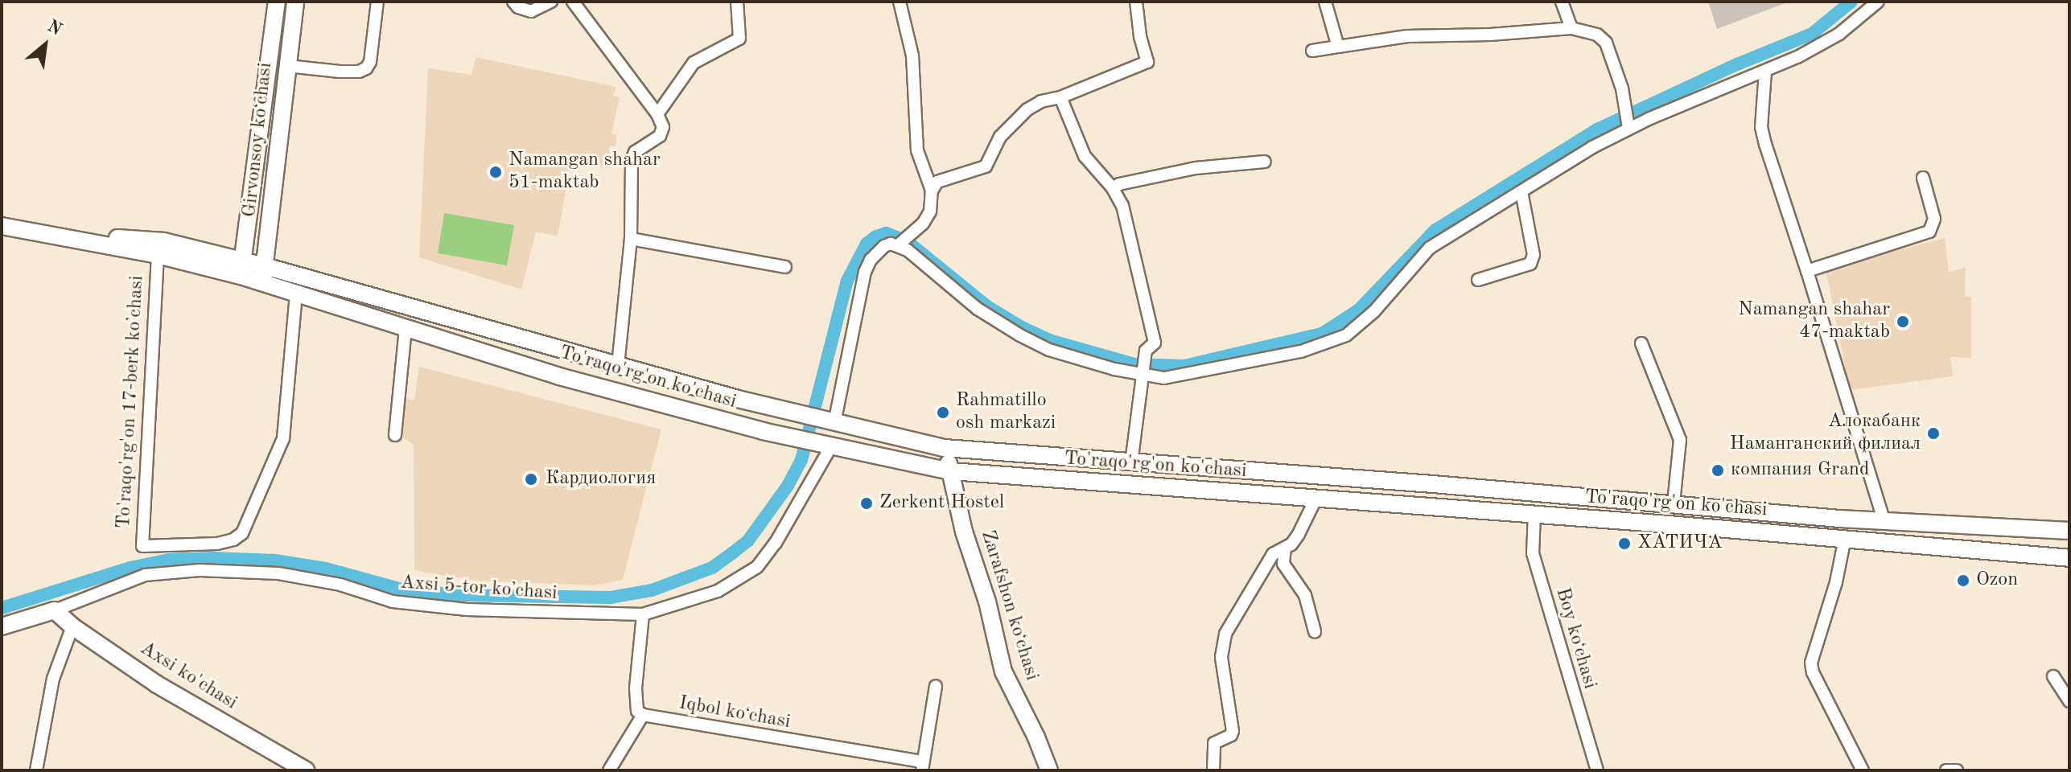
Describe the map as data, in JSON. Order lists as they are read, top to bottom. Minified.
{"streets":{"main road":["Girvonsoy koʻchasi","To'raqo'rg'on ko'chasi","Zarafshon koʻchasi","Axsi ko'chasi"],"street":["To'raqo'rg'on 17-berk koʼchasi","Аxsi 5-tor koʼchasi","Boy koʻchasi","Iqbol koʻchasi"]},"crossings":[["Girvonsoy koʻchasi","To'raqo'rg'on ko'chasi"],["To'raqo'rg'on ko'chasi","To'raqo'rg'on 17-berk koʼchasi"],["To'raqo'rg'on ko'chasi","Аxsi 5-tor koʼchasi"],["To'raqo'rg'on ko'chasi","Zarafshon koʻchasi"],["To'raqo'rg'on ko'chasi","Boy koʻchasi"],["Аxsi 5-tor koʼchasi","Axsi ko'chasi"]],"places":["Namangan shahar 51-maktab","Namangan shahar 47-maktab","Rahmatillo osh markazi","Алокабанк Наманганский филиал","компания Grand","Кардиология","Zerkent Hostel","ХАТИЧА","Ozon"],"north":"top right"}
